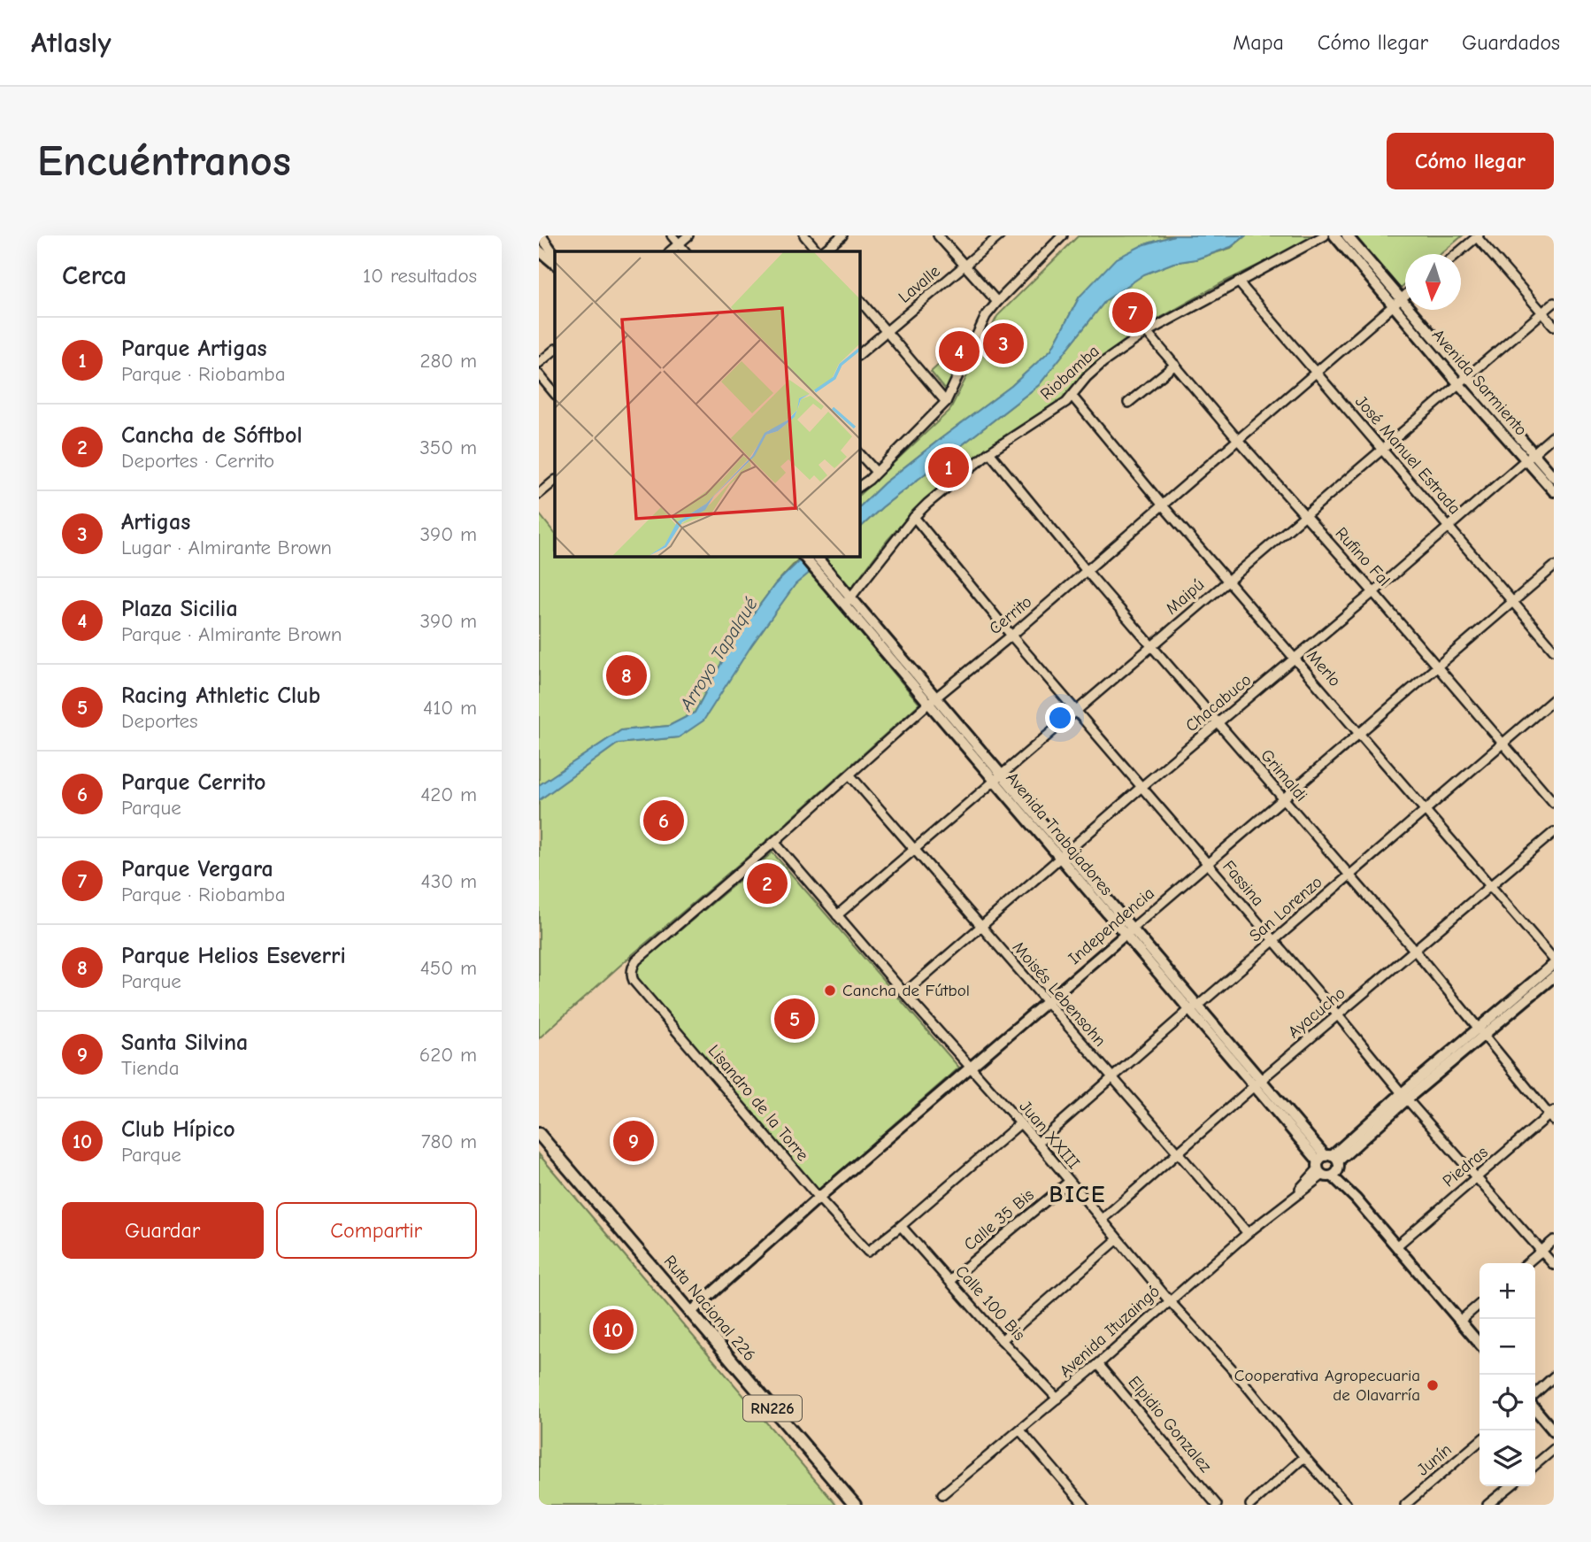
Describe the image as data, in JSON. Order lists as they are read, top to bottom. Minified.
{"streets":{"highway":["Ruta Nacional 226","RN226"],"main road":["Avenida Sarmiento","Avenida Trabajadores","Independencia","Avenida Ituzaingó"],"street":["Lavalle","Riobamba","José Manuel Estrada","Rufino Fal","Maipú","Cerrito","Merlo","Chacabuco","Grimaldi","Fassina","San Lorenzo","Moisés Lebensohn","Ayacucho","Lisandro de la Torre","Juan XXIII","Piedras","Calle 35 Bis","Calle 100 Bis","Elpidio Gonzalez","Junín"]},"crossings":[["Riobamba","José Manuel Estrada"],["Riobamba","Rufino Fal"],["Riobamba","Merlo"],["Riobamba","Grimaldi"],["Riobamba","Avenida Trabajadores"],["Riobamba","Fassina"],["Avenida Sarmiento","Maipú"],["Avenida Sarmiento","Cerrito"],["Avenida Sarmiento","Chacabuco"],["José Manuel Estrada","Maipú"],["José Manuel Estrada","Cerrito"],["José Manuel Estrada","Chacabuco"],["José Manuel Estrada","Independencia"],["Rufino Fal","Maipú"],["Rufino Fal","Cerrito"],["Rufino Fal","Chacabuco"],["Rufino Fal","San Lorenzo"],["Rufino Fal","Independencia"],["Maipú","Merlo"],["Maipú","Grimaldi"],["Maipú","Avenida Trabajadores"],["Maipú","Fassina"],["Maipú","Moisés Lebensohn"],["Maipú","Juan XXIII"],["Cerrito","Merlo"],["Cerrito","Grimaldi"],["Cerrito","Avenida Trabajadores"],["Cerrito","Fassina"],["Cerrito","Moisés Lebensohn"],["Cerrito","Lisandro de la Torre"],["Cerrito","Juan XXIII"],["Merlo","Chacabuco"],["Merlo","San Lorenzo"],["Merlo","Independencia"],["Merlo","Ayacucho"],["Chacabuco","Grimaldi"],["Chacabuco","Avenida Trabajadores"],["Chacabuco","Fassina"],["Chacabuco","Moisés Lebensohn"],["Chacabuco","Juan XXIII"],["Grimaldi","San Lorenzo"],["Grimaldi","Independencia"],["Grimaldi","Ayacucho"],["Grimaldi","Piedras"],["Grimaldi","Avenida Ituzaingó"],["Avenida Trabajadores","San Lorenzo"],["Avenida Trabajadores","Independencia"],["Avenida Trabajadores","Ayacucho"],["Avenida Trabajadores","Piedras"],["Avenida Trabajadores","Avenida Ituzaingó"],["Fassina","San Lorenzo"],["Fassina","Independencia"],["Fassina","Ayacucho"],["Fassina","Piedras"],["Fassina","Avenida Ituzaingó"],["San Lorenzo","Moisés Lebensohn"],["San Lorenzo","Juan XXIII"],["Independencia","Moisés Lebensohn"],["Independencia","Lisandro de la Torre"],["Independencia","Juan XXIII"],["Independencia","Ruta Nacional 226"],["Moisés Lebensohn","Ayacucho"],["Moisés Lebensohn","Avenida Ituzaingó"],["Ayacucho","Juan XXIII"],["Lisandro de la Torre","Calle 100 Bis"],["Juan XXIII","Calle 35 Bis"],["Juan XXIII","Avenida Ituzaingó"],["Calle 35 Bis","Calle 100 Bis"],["Calle 100 Bis","Avenida Ituzaingó"],["Avenida Ituzaingó","Elpidio Gonzalez"]],"districts":["BICE"],"water":["Arroyo Tapalqué"],"places":["Cancha de Fútbol","Cooperativa Agropecuaria de Olavarría"],"north":"bottom","page":{"header":"Atlasly","nav":["Mapa","Cómo llegar","Guardados"],"buttons":["Cómo llegar",["Guardar","Compartir"]],"title":"Encuéntranos","heading":["Cerca","10 resultados"],"pins":["7","3","4","1","8","6","2","5","9","10"],"list":[{"mark":"1","name":"Parque Artigas","note":"Parque · Riobamba","value":"280 m"},{"mark":"2","name":"Cancha de Sóftbol","note":"Deportes · Cerrito","value":"350 m"},{"mark":"3","name":"Artigas","note":"Lugar · Almirante Brown","value":"390 m"},{"mark":"4","name":"Plaza Sicilia","note":"Parque · Almirante Brown","value":"390 m"},{"mark":"5","name":"Racing Athletic Club","note":"Deportes","value":"410 m"},{"mark":"6","name":"Parque Cerrito","note":"Parque","value":"420 m"},{"mark":"7","name":"Parque Vergara","note":"Parque · Riobamba","value":"430 m"},{"mark":"8","name":"Parque Helios Eseverri","note":"Parque","value":"450 m"},{"mark":"9","name":"Santa Silvina","note":"Tienda","value":"620 m"},{"mark":"10","name":"Club Hípico","note":"Parque","value":"780 m"}],"map_buttons":["+","−"]}}
